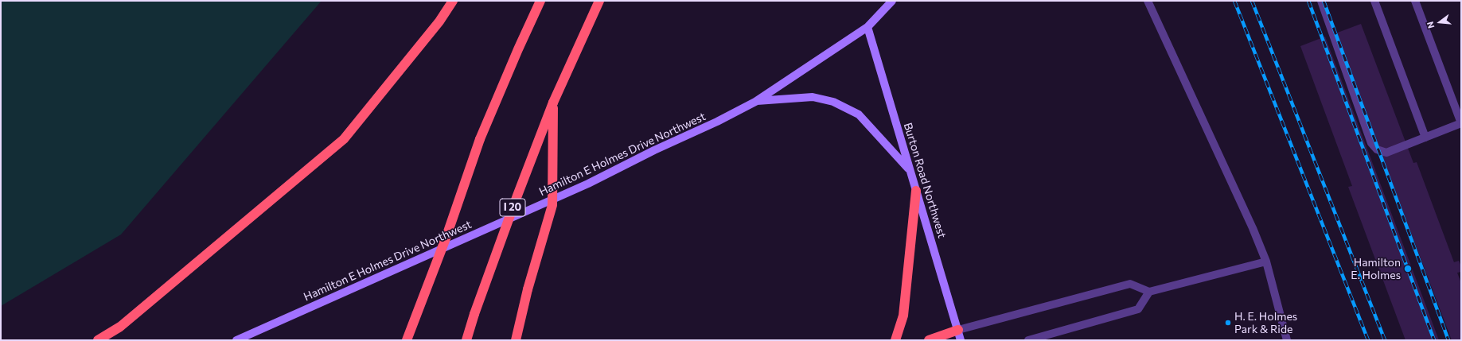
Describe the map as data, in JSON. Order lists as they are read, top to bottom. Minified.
{"streets":{"highway":["I 20"],"main road":["Hamilton E Holmes Drive Northwest","Burton Road Northwest"]},"crossings":[["Hamilton E Holmes Drive Northwest","Burton Road Northwest"]],"places":["Hamilton E. Holmes","H. E. Holmes Park & Ride"],"north":"left"}
